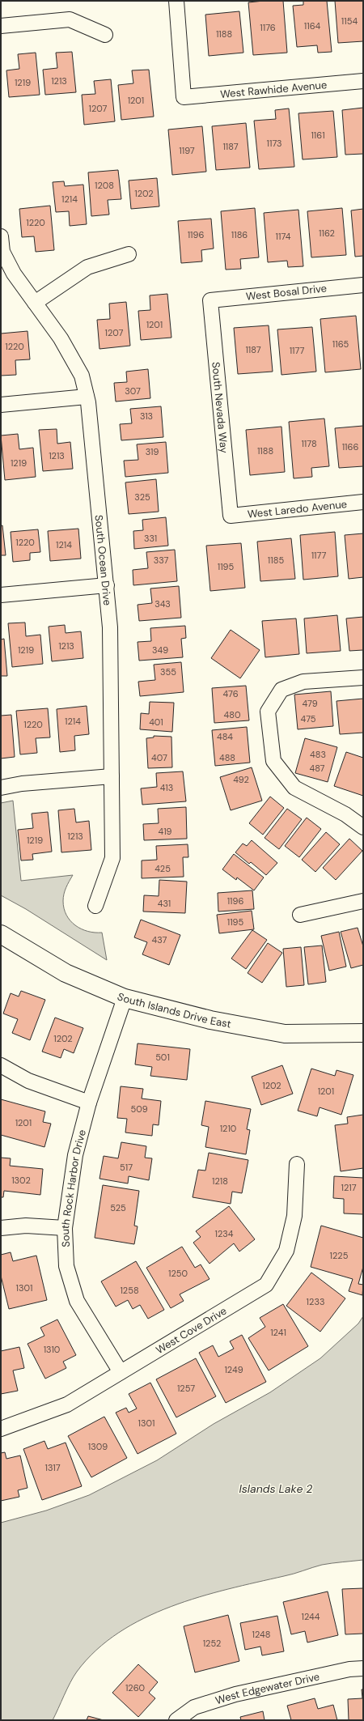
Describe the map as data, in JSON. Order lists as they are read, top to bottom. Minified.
{"streets":{"street":["West Rawhide Avenue","West Bosal Drive","South Nevada Way","West Laredo Avenue","South Ocean Drive","South Islands Drive East","South Rock Harbor Drive","West Cove Drive","West Edgewater Drive"]},"crossings":[["West Bosal Drive","South Nevada Way"],["South Nevada Way","West Laredo Avenue"],["South Islands Drive East","South Rock Harbor Drive"],["South Rock Harbor Drive","West Cove Drive"]],"water":["Islands Lake 2"],"house_numbers":["1154","1164","1176","1188","1213","1219","1201","1207","1161","1173","1187","1197","1208","1202","1214","1220","1162","1196","1186","1174","1201","1207","1165","1220","1187","1177","307","313","1178","1166","1188","319","1213","1219","325","331","1220","1214","1177","337","1185","1195","343","1213","1219","349","355","476","479","480","475","1214","401","1220","484","483","407","488","487","492","413","419","1213","1219","425","1196","431","1195","437","1202","501","1202","1201","509","1201","1210","517","1302","1218","1217","525","1234","1225","1250","1301","1258","1233","1241","1310","1249","1257","1301","1309","1317","1244","1248","1252","1260"]}
